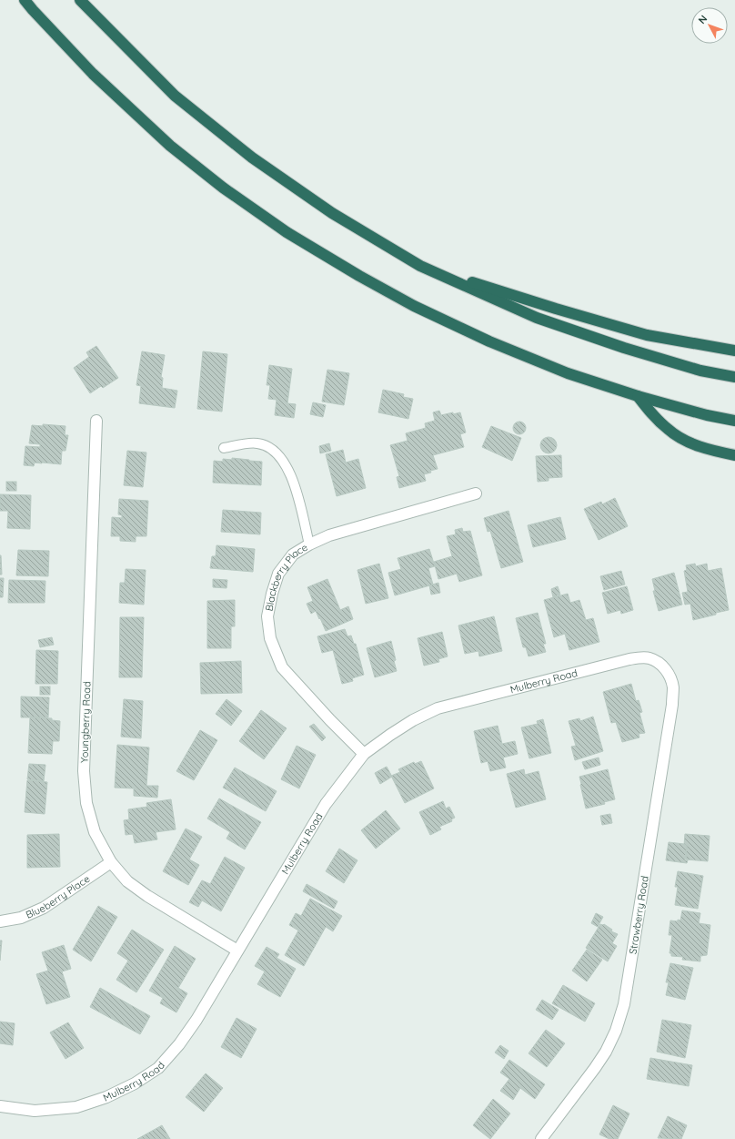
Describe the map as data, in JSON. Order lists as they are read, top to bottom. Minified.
{"streets":{"street":["Blackberry Place","Mulberry Road","Youngberry Road","Blueberry Place","Strawberry Road"]},"crossings":[["Blackberry Place","Mulberry Road"],["Mulberry Road","Youngberry Road"],["Mulberry Road","Strawberry Road"],["Youngberry Road","Blueberry Place"]],"north":"top left"}
